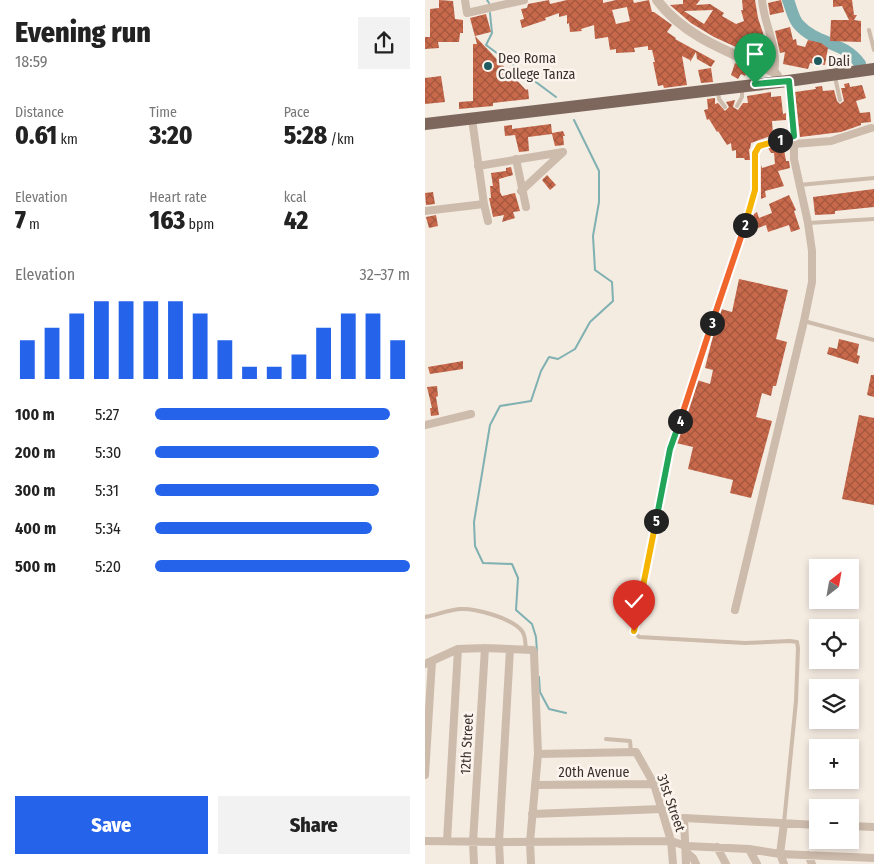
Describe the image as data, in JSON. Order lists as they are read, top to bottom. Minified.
{"streets":{"street":["12th Street","20th Avenue","31st Street"]},"crossings":[["20th Avenue","31st Street"]],"places":["Dali","Deo Roma College Tanza"],"north":"top right","page":{"heading":["Evening run","18:59"],"stats":[["Distance","0.61 km"],["Time","3:20"],["Pace","5:28 /km"],["Elevation","7 m"],["Heart rate","163 bpm"],["kcal","42"]],"pins":["1","2","3","4","5"],"chart":["Elevation","32–37 m"],"list":[{"name":"100 m","note":"5:27"},{"name":"200 m","note":"5:30"},{"name":"300 m","note":"5:31"},{"name":"400 m","note":"5:34"},{"name":"500 m","note":"5:20"}],"map_buttons":["+","−"],"buttons":["Save","Share"]}}
